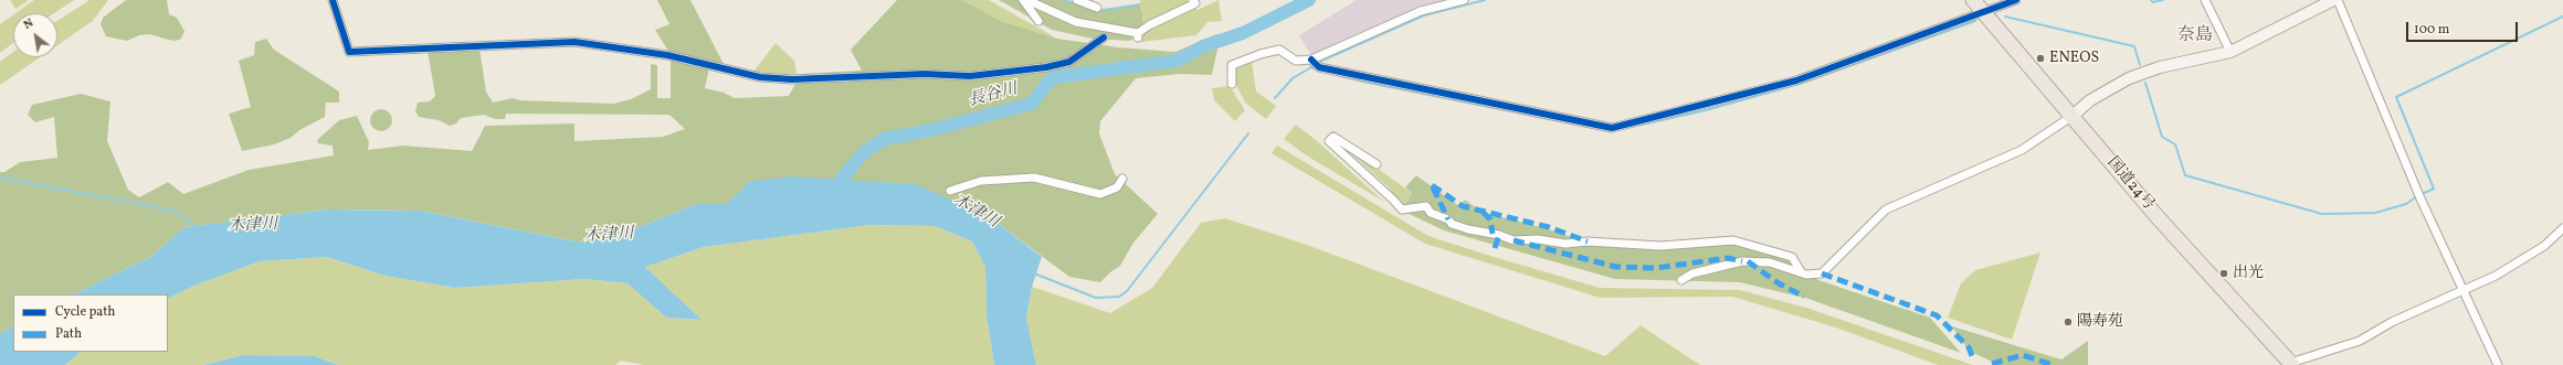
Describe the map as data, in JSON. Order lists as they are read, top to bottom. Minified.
{"streets":{"highway":["国道24号"]},"districts":["奈島"],"water":["長谷川","木津川"],"places":["ENEOS","出光","陽寿苑"],"legend":["Cycle path","Path"],"scale_bar":"100 m","north":"top left"}
